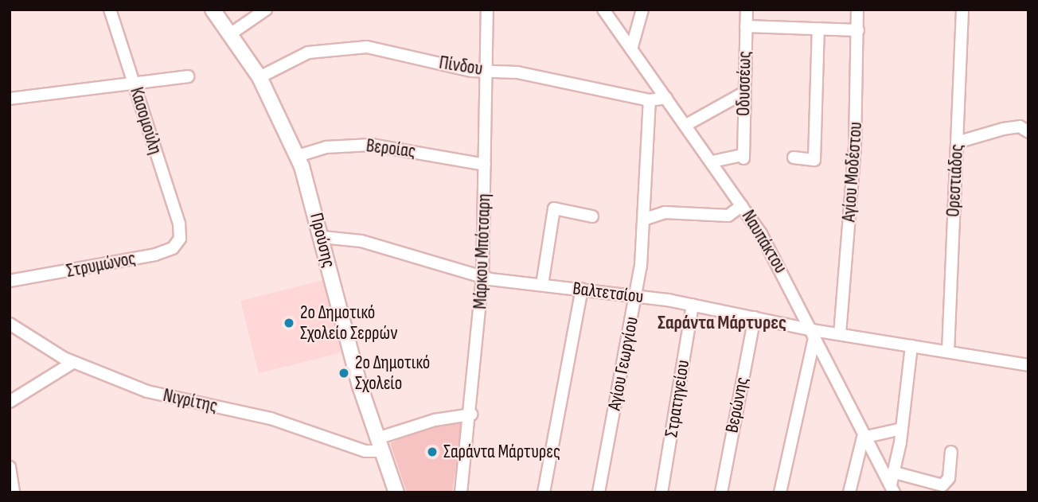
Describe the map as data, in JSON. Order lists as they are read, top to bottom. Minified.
{"streets":{"main road":["Προύσης"],"street":["Πίνδου","Οδυσσέως","Κασομούλη","Βεροίας","Αγίου Μοδέστου","Ορεστιάδος","Ναυπάκτου","Μάρκου Μπότσαρη","Στρυμώνος","Βαλτετσίου","Αγίου Γεωργίου","Στρατηγείου","Νιγρίτης","Βερώνης"]},"crossings":[["Πίνδου","Προύσης"],["Πίνδου","Ναυπάκτου"],["Πίνδου","Μάρκου Μπότσαρη"],["Πίνδου","Αγίου Γεωργίου"],["Οδυσσέως","Ναυπάκτου"],["Κασομούλη","Στρυμώνος"],["Βεροίας","Προύσης"],["Βεροίας","Μάρκου Μπότσαρη"],["Αγίου Μοδέστου","Βαλτετσίου"],["Ορεστιάδος","Βαλτετσίου"],["Προύσης","Βαλτετσίου"],["Προύσης","Νιγρίτης"],["Ναυπάκτου","Βαλτετσίου"],["Μάρκου Μπότσαρη","Βαλτετσίου"],["Βαλτετσίου","Αγίου Γεωργίου"],["Βαλτετσίου","Στρατηγείου"],["Βαλτετσίου","Βερώνης"]],"districts":["Σαράντα Μάρτυρες"],"places":["2ο Δημοτικό Σχολείο Σερρών","2ο Δημοτικό Σχολείο","Σαράντα Μάρτυρες"]}
